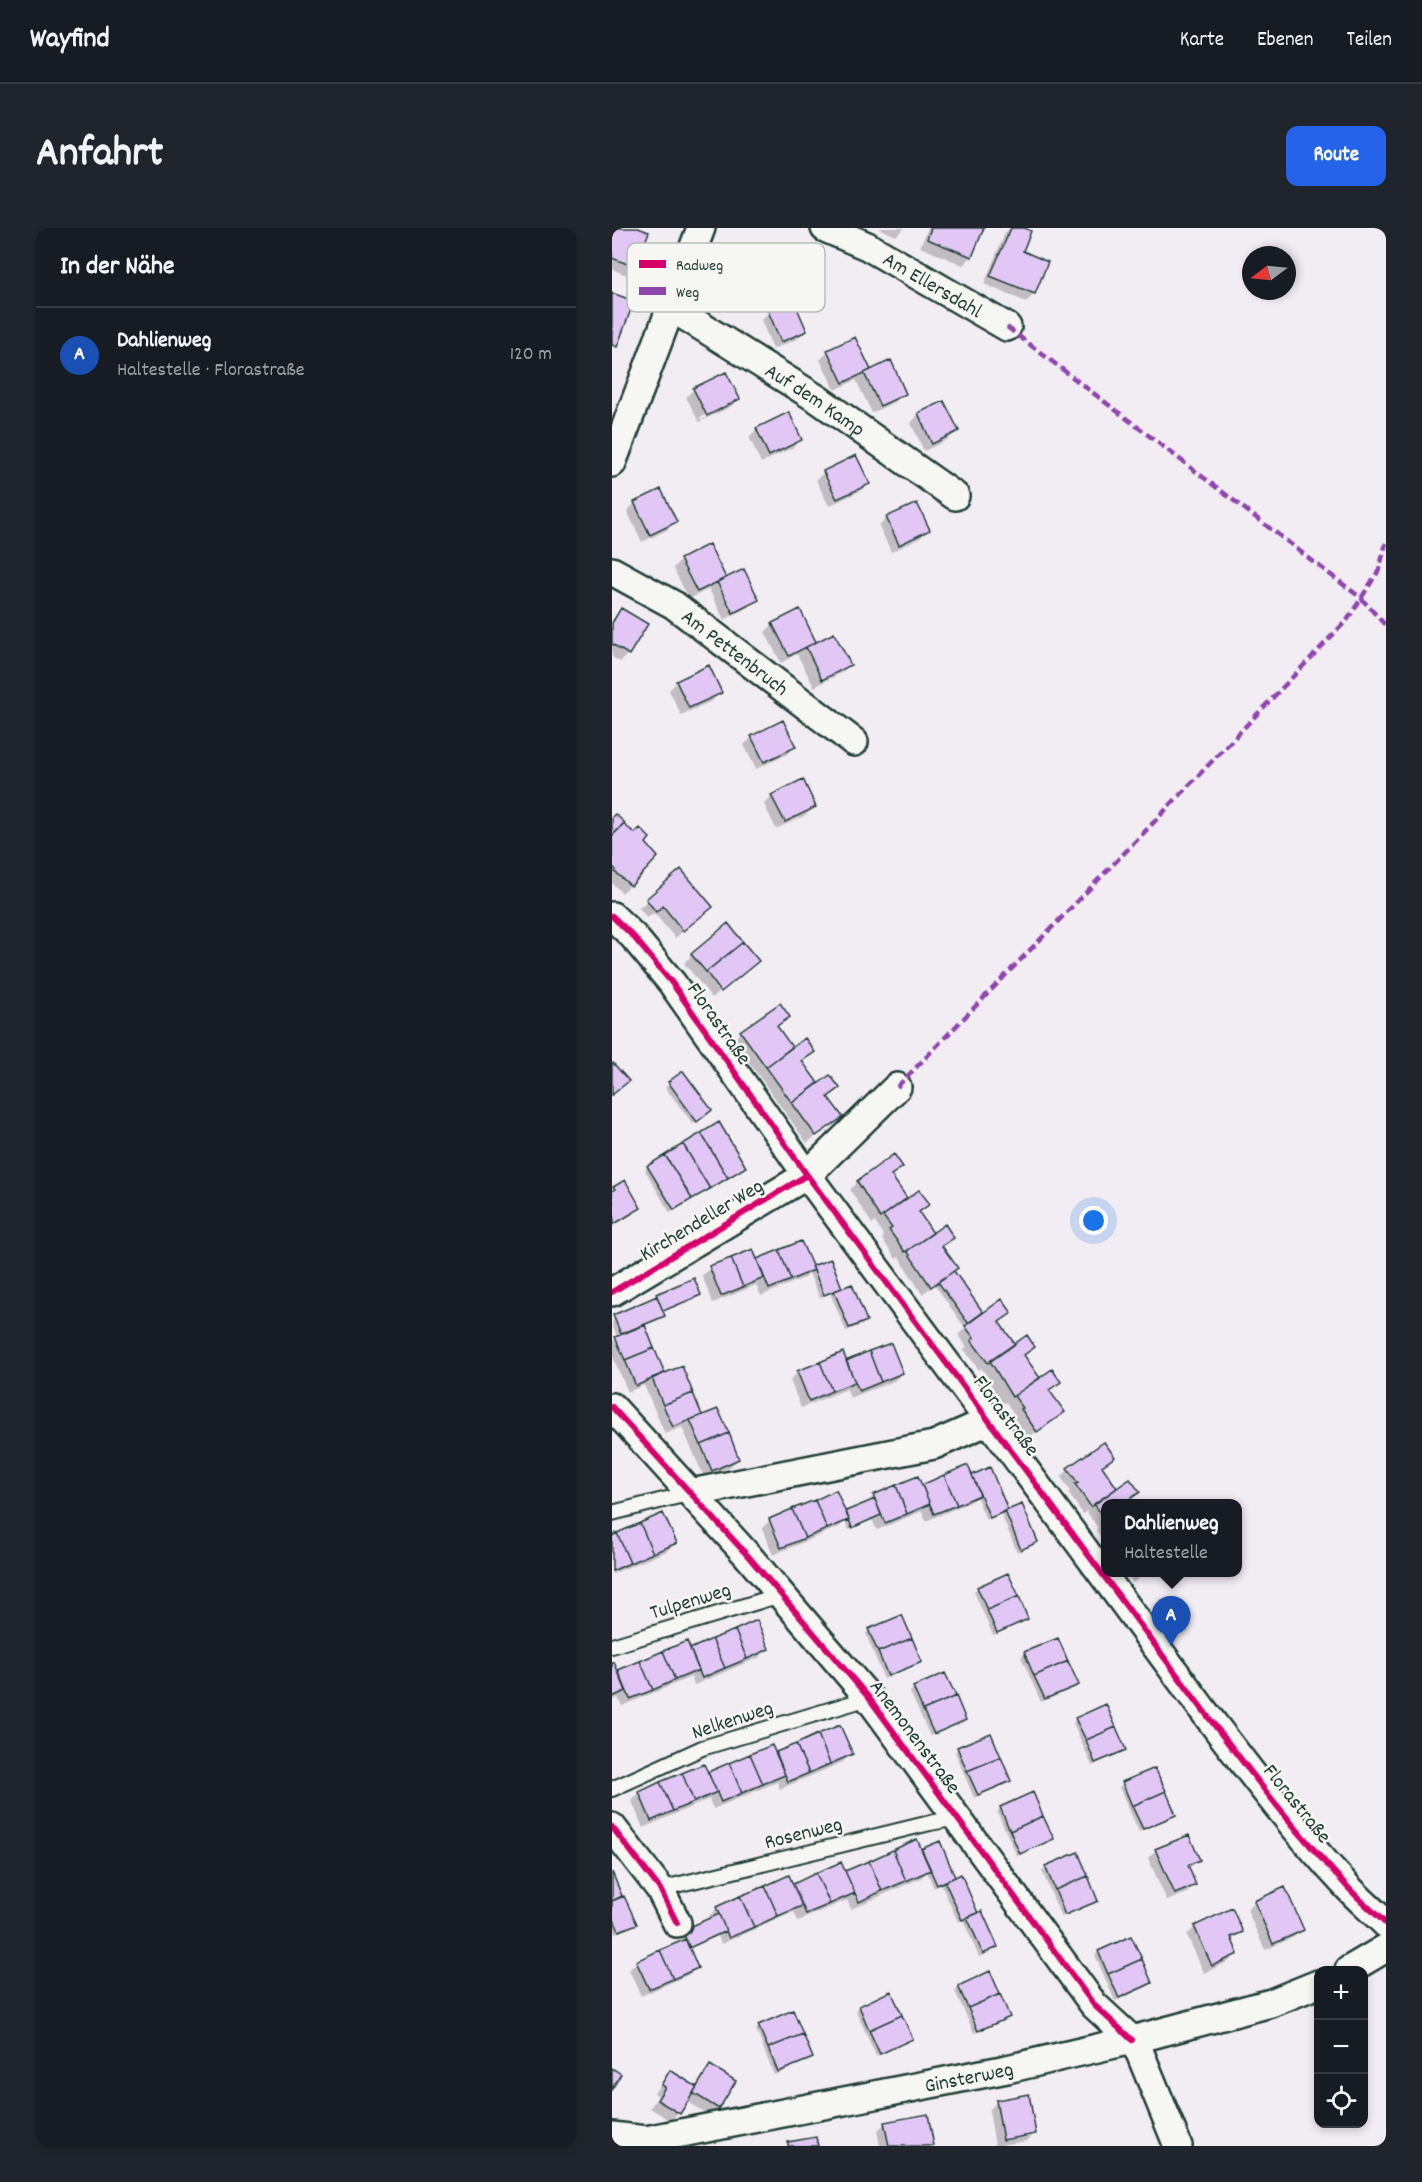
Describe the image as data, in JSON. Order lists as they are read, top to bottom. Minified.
{"streets":{"street":["Am Ellersdahl","Auf dem Kamp","Am Pettenbruch","Florastraße","Kirchendeller Weg","Anemonenstraße","Ginsterweg"],"lane":["Tulpenweg","Nelkenweg","Rosenweg"]},"crossings":[["Florastraße","Kirchendeller Weg"],["Tulpenweg","Anemonenstraße"],["Nelkenweg","Anemonenstraße"],["Anemonenstraße","Rosenweg"],["Anemonenstraße","Ginsterweg"]],"legend":["Radweg","Weg"],"north":"left","page":{"header":"Wayfind","nav":["Karte","Ebenen","Teilen"],"title":"Anfahrt","buttons":"Route","heading":"In der Nähe","list":[{"mark":"A","name":"Dahlienweg","note":"Haltestelle · Florastraße","value":"120 m"}],"popup":["Dahlienweg","Haltestelle"],"pins":"A","map_buttons":["+","−"]}}
